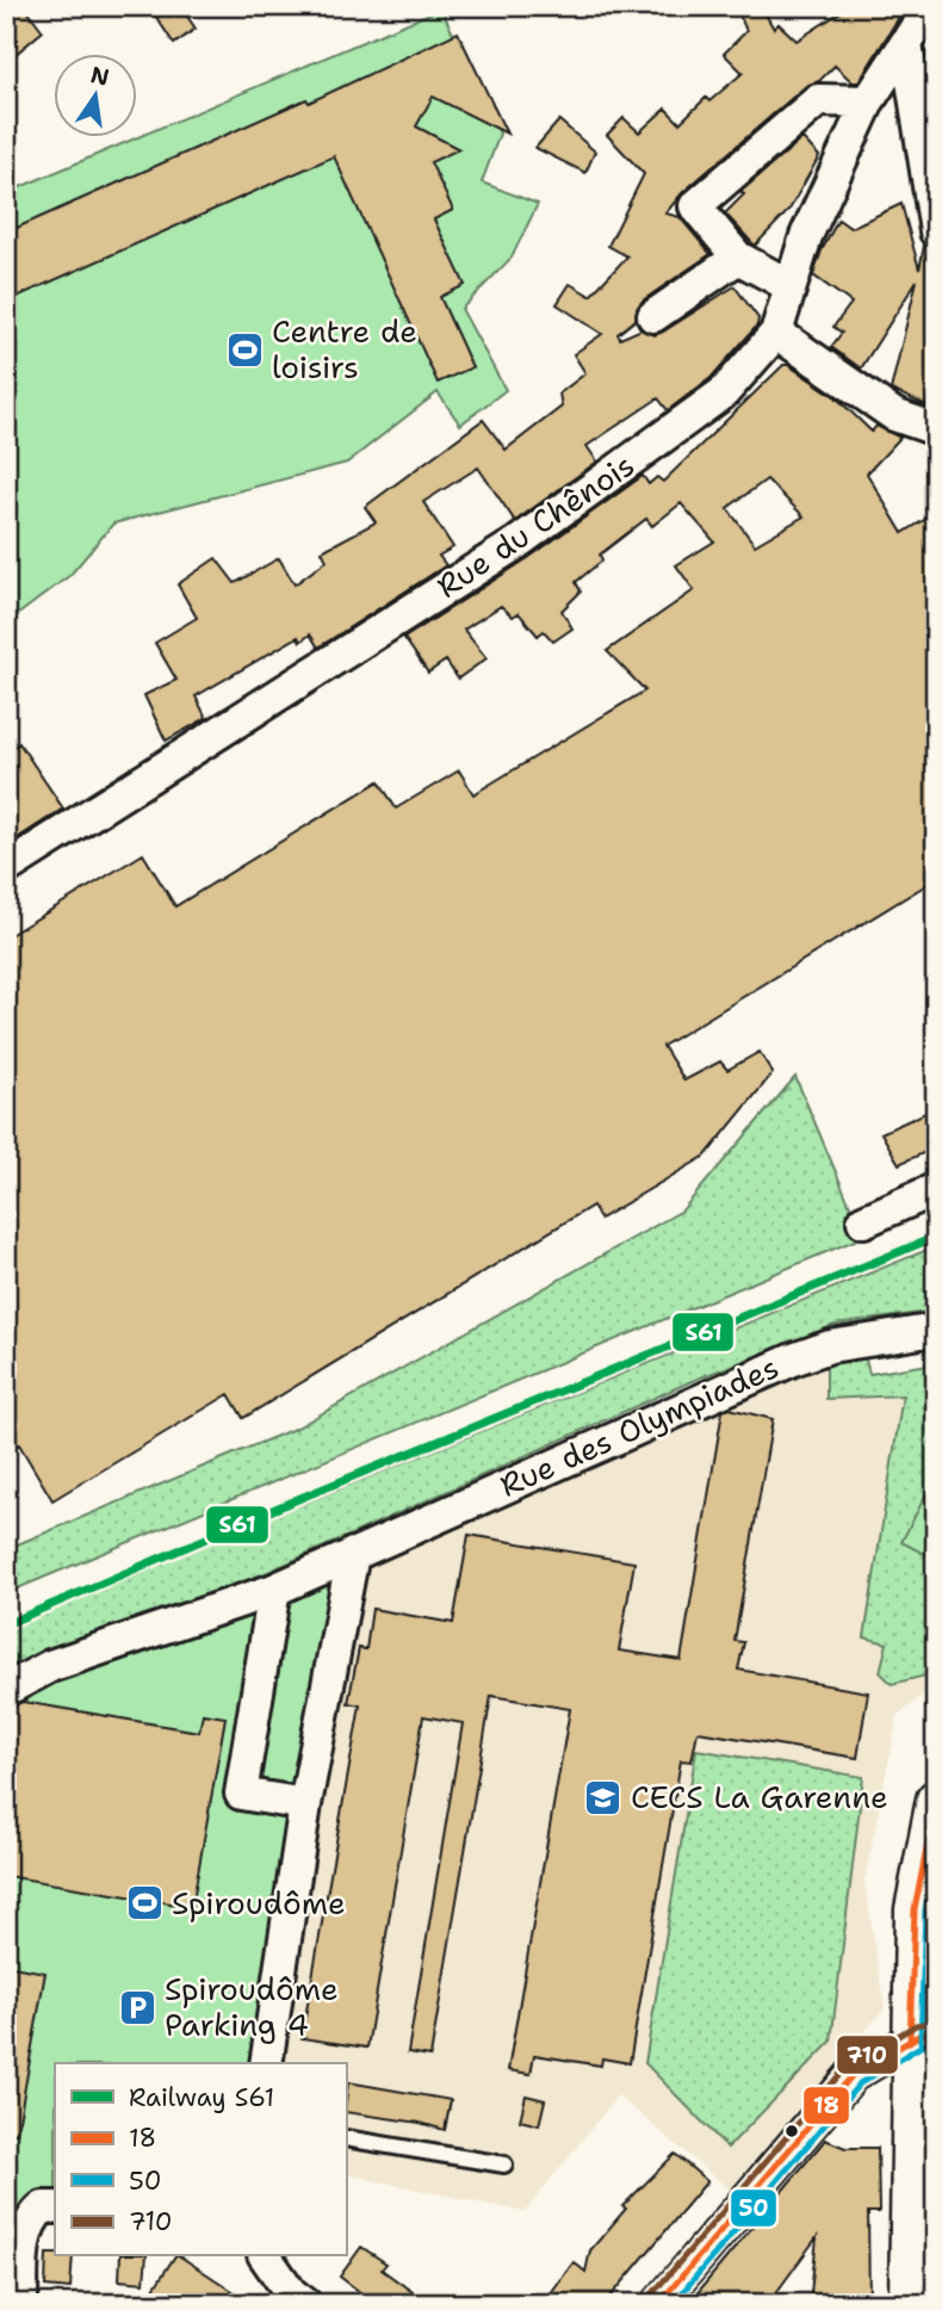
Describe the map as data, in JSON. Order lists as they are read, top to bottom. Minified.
{"streets":{"street":["Rue du Chênois","Rue des Olympiades"]},"places":{"sports":["Centre de loisirs","Spiroudôme"],"school or university":["CECS La Garenne"],"parking":["Spiroudôme Parking 4"]},"lines":["rail line S61","transit line 18","transit line 50","transit line 710"],"legend":["Railway S61","18","50","710"],"north":"top"}
